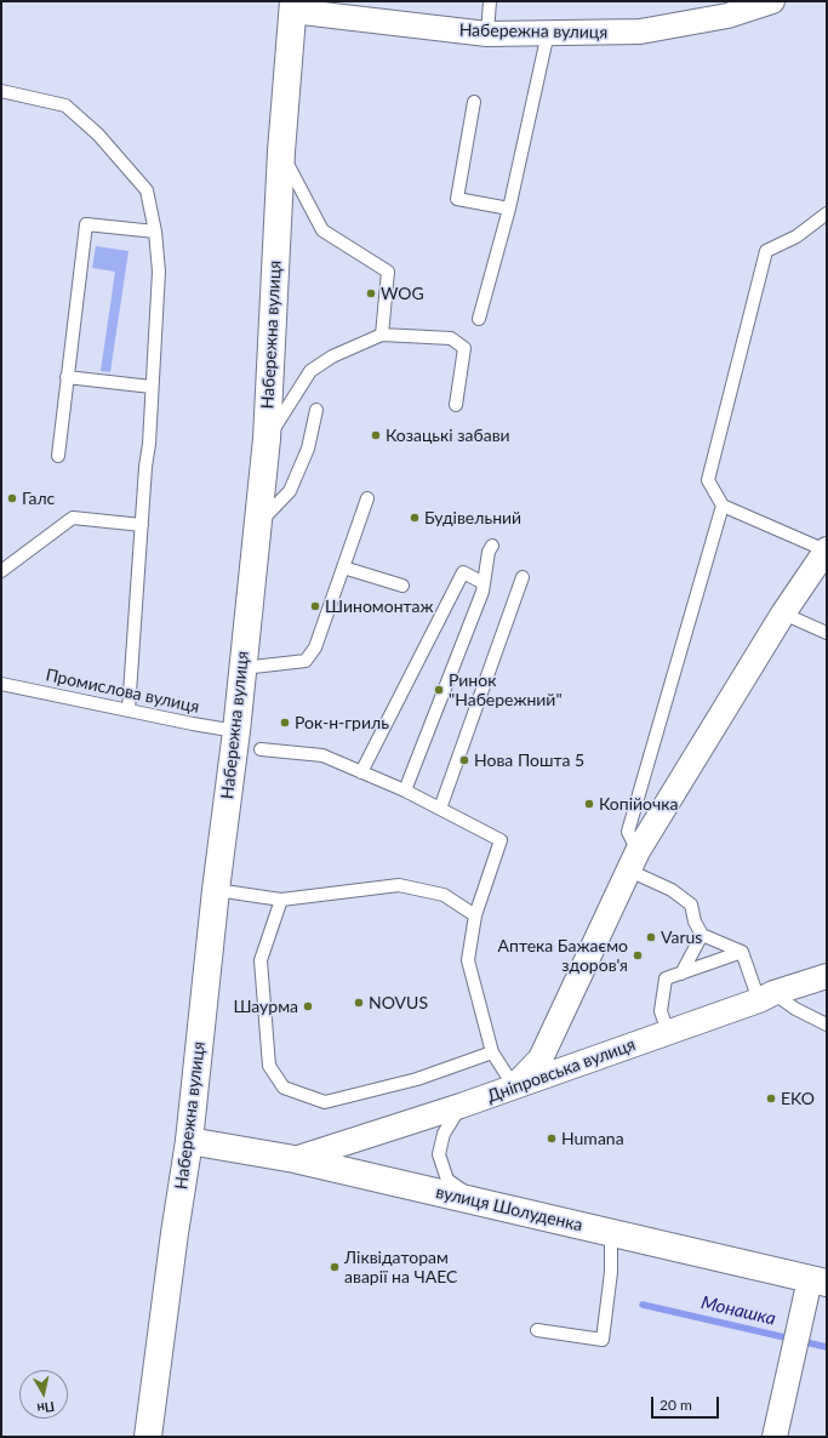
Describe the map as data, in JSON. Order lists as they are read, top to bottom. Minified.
{"streets":{"main road":["Набережна вулиця","вулиця Шолуденка"],"street":["Дніпровська вулиця"],"lane":["Промислова вулиця"]},"crossings":[["Набережна вулиця","Промислова вулиця"],["Набережна вулиця","вулиця Шолуденка"],["Дніпровська вулиця","вулиця Шолуденка"]],"water":["Монашка"],"places":["WOG","Козацькі забави","Галс","Будівельний","Шиномонтаж","Ринок \"Набережний\"","Рок-н-гриль","Нова Пошта 5","Копійочка","Varus","Аптека Бажаємо здоров'я","NOVUS","Шаурма","EKO","Humana","Ліквідаторам аварії на ЧАЕС"],"scale_bar":"20 m","north":"bottom"}
